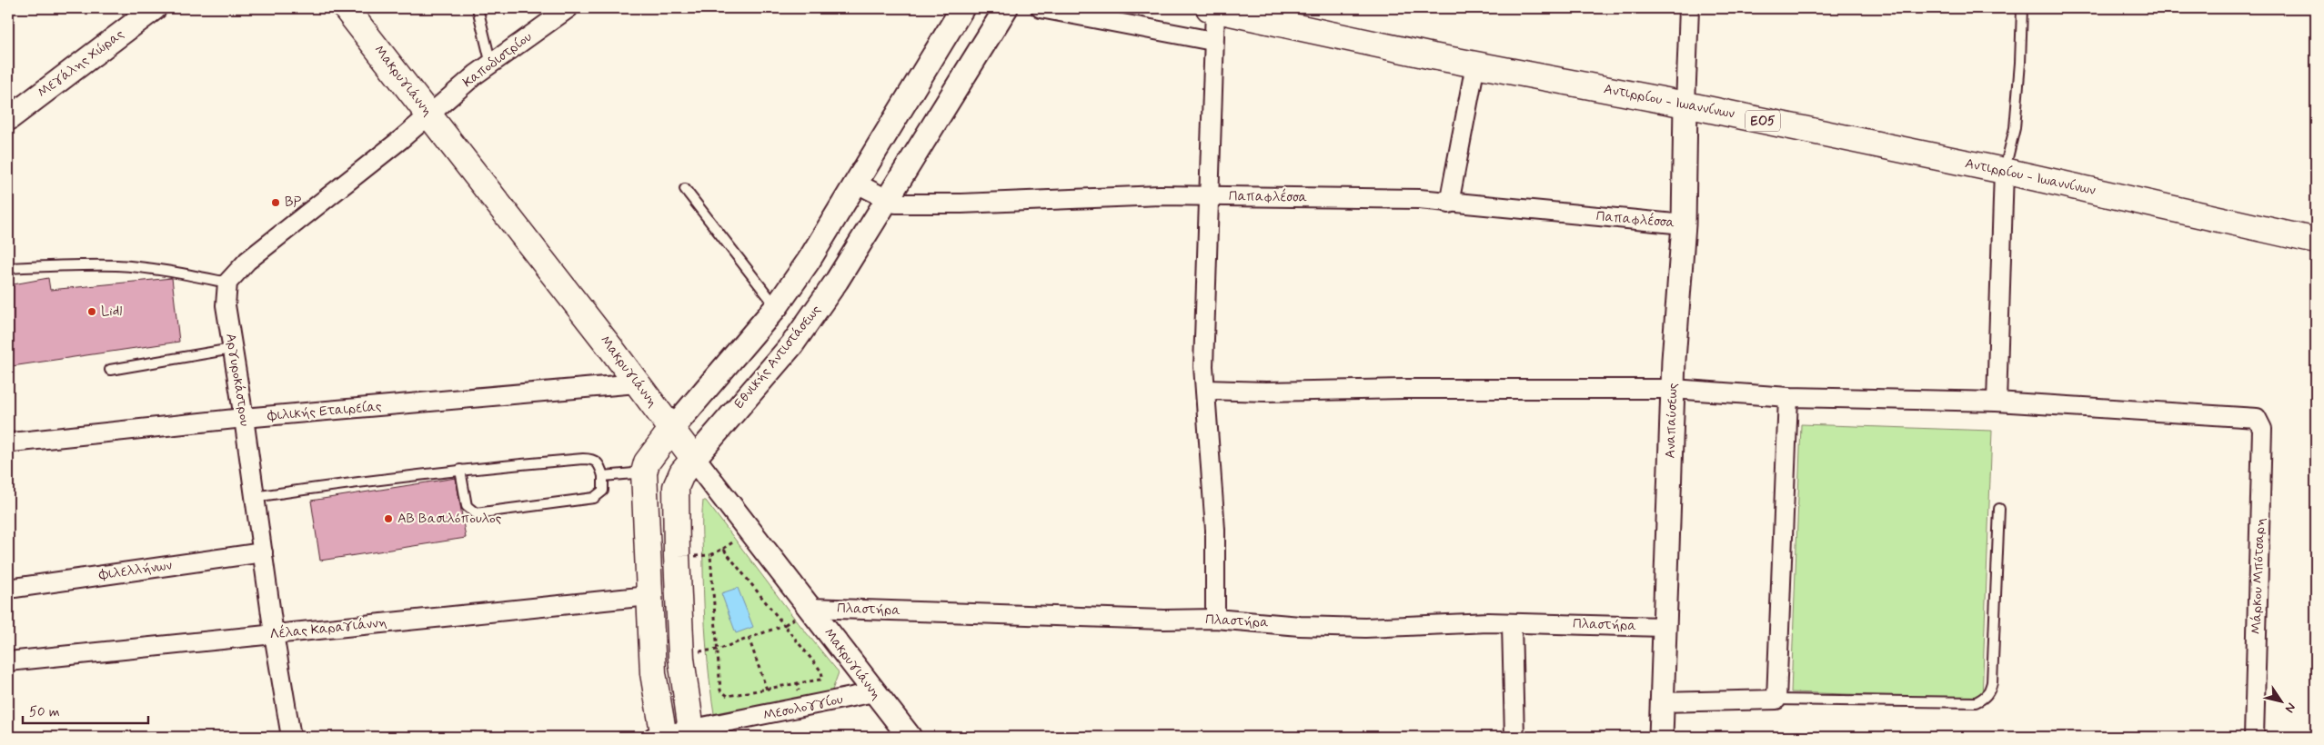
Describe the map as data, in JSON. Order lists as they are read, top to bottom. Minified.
{"streets":{"main road":["Μακρυγιάννη","Αντιρρίου - Ιωαννίνων","ΕΟ5","Εθνικής Αντιστάσεως"],"street":["Καποδιστρίου","Μεγάλης Χώρας","Παπαφλέσσα","Αργυροκάστρου","Φιλικής Εταιρείας","Αναπαύσεως","Φιλελλήνων","Μάρκου Μπότσαρη","Πλαστήρα","Λέλας Καραγιάννη","Μεσολογγίου"]},"crossings":[["Καποδιστρίου","Μακρυγιάννη"],["Μακρυγιάννη","Εθνικής Αντιστάσεως"],["Μακρυγιάννη","Φιλικής Εταιρείας"],["Μακρυγιάννη","Πλαστήρα"],["Μακρυγιάννη","Μεσολογγίου"],["Αντιρρίου - Ιωαννίνων","Αναπαύσεως"],["Παπαφλέσσα","Εθνικής Αντιστάσεως"],["Παπαφλέσσα","Αναπαύσεως"],["Εθνικής Αντιστάσεως","Μεσολογγίου"],["Αργυροκάστρου","Φιλικής Εταιρείας"],["Αργυροκάστρου","Φιλελλήνων"],["Αργυροκάστρου","Λέλας Καραγιάννη"],["Αναπαύσεως","Πλαστήρα"]],"places":["BP","Lidl","ΑΒ Βασιλόπουλος"],"scale_bar":"50 m","north":"bottom right"}
